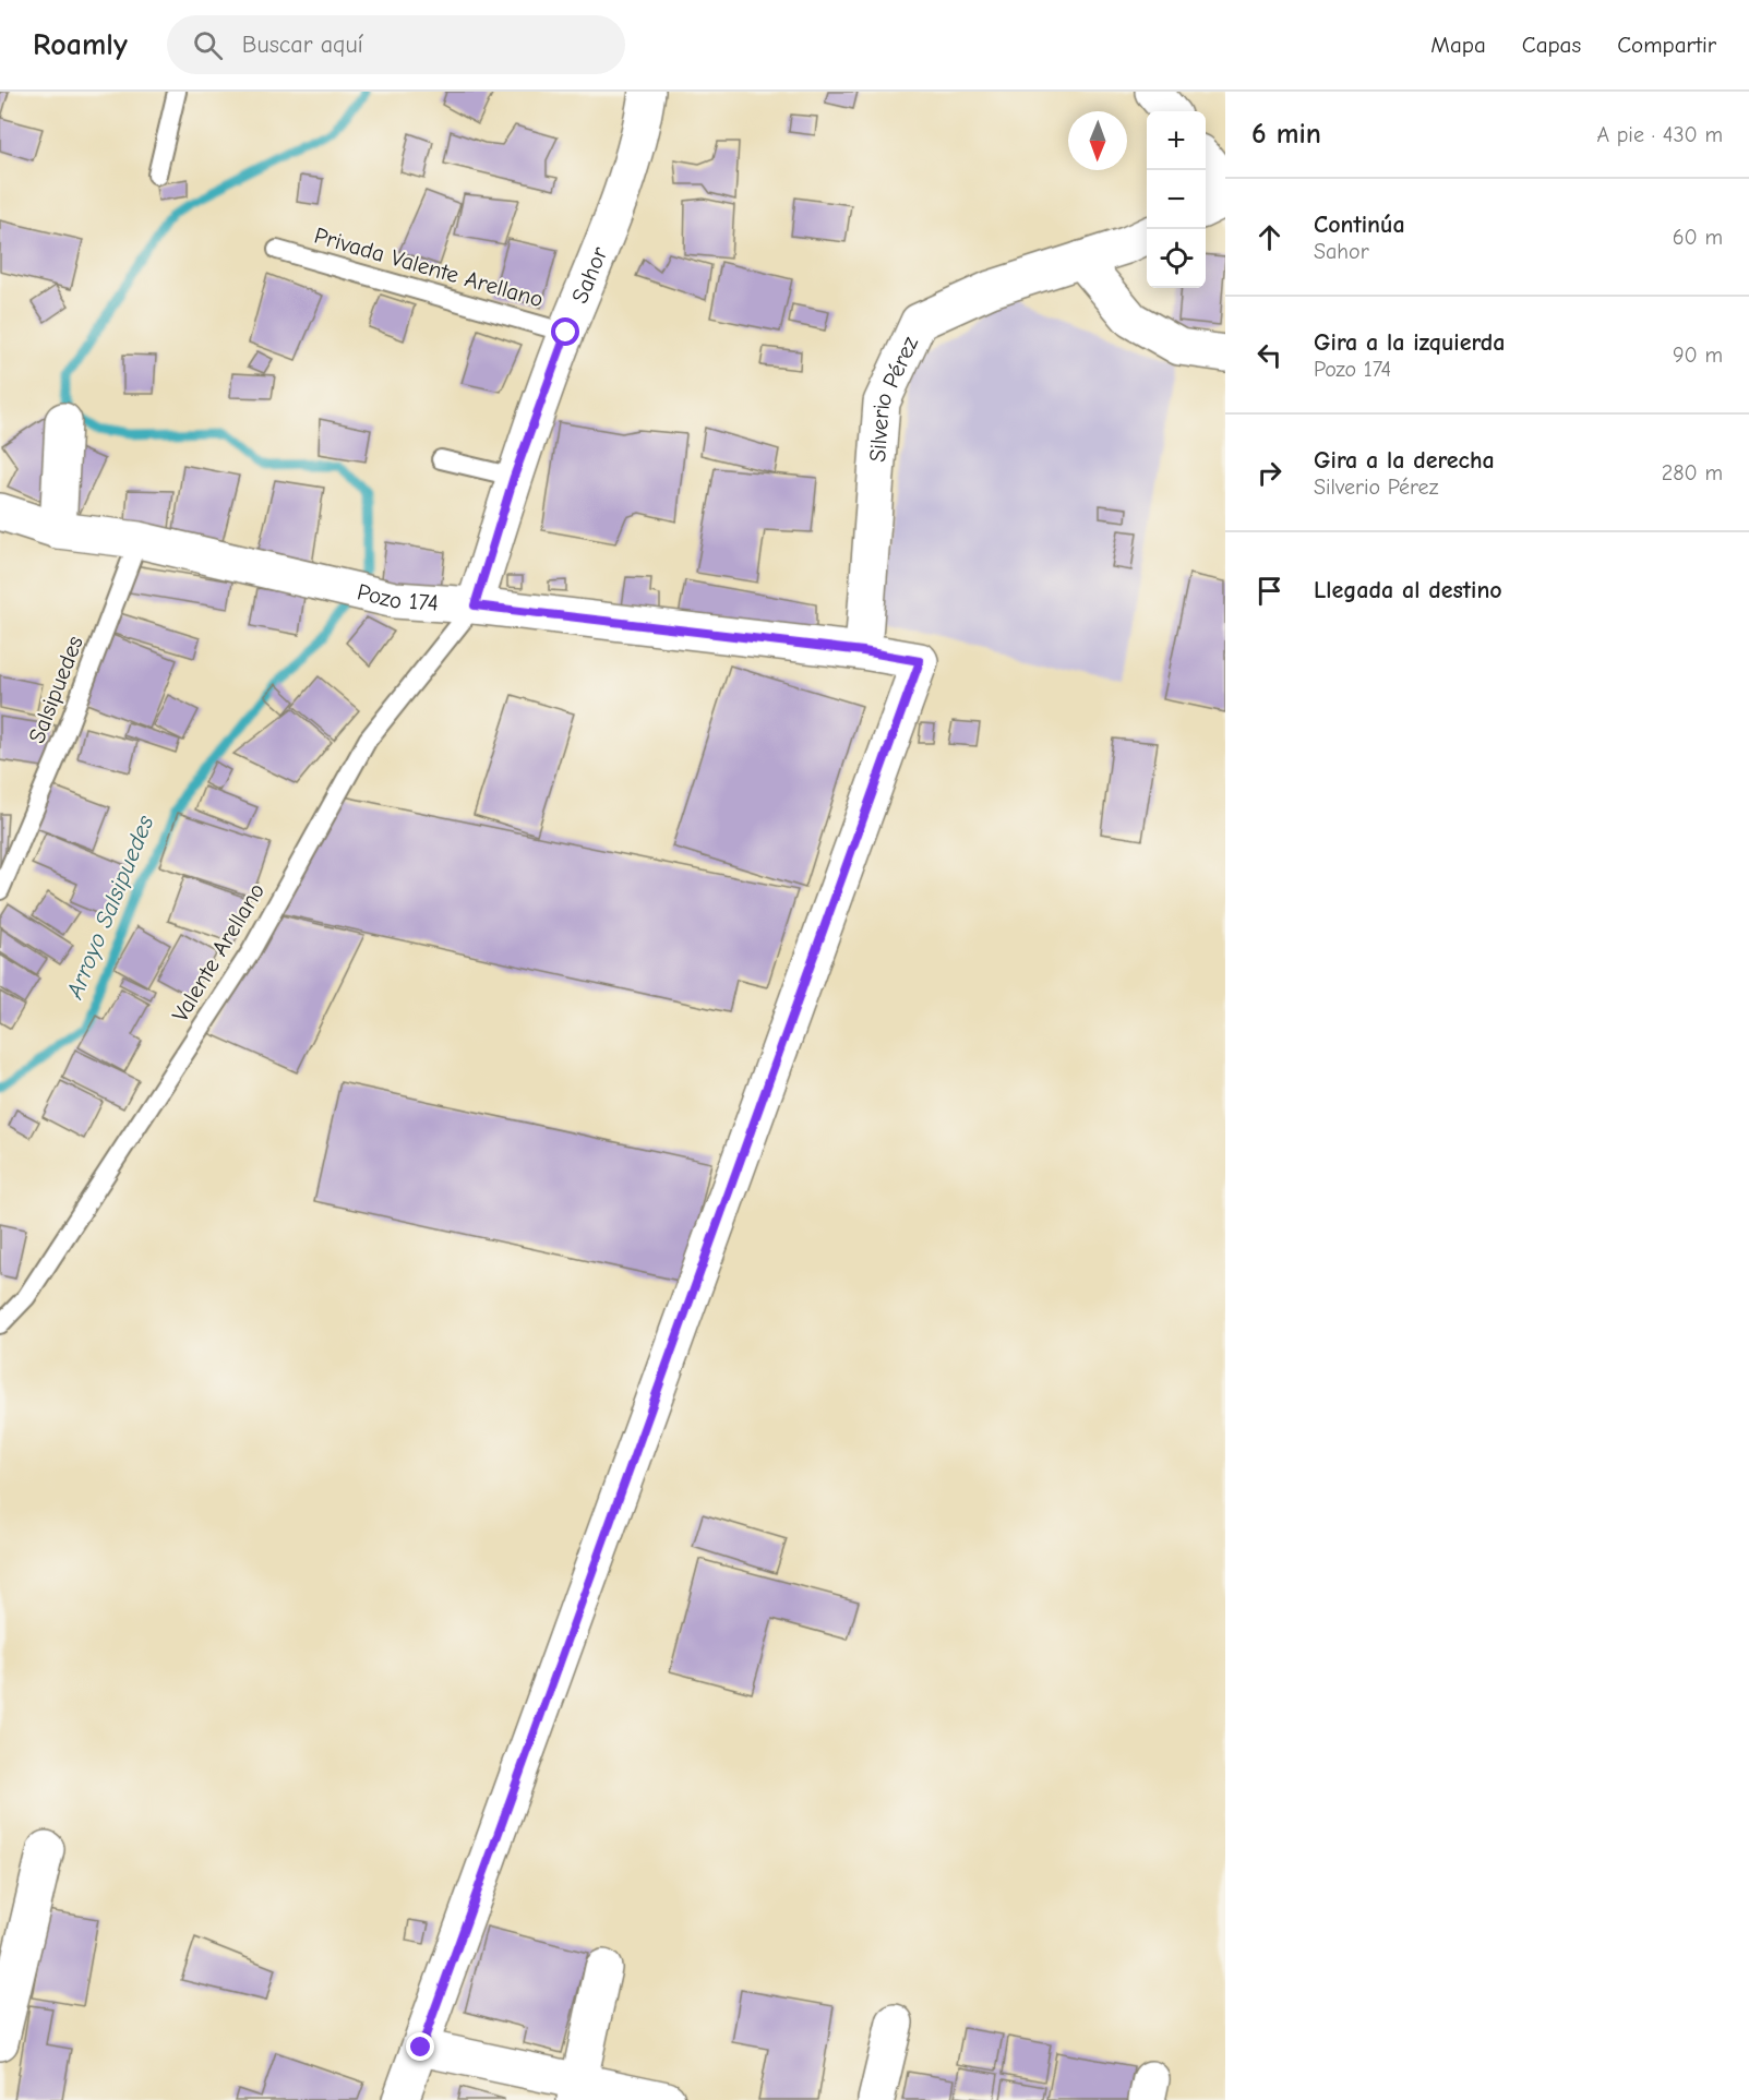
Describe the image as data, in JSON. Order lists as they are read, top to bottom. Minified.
{"streets":{"street":["Sahor","Silverio Pérez","Pozo 174"],"lane":["Privada Valente Arellano","Salsipuedes","Valente Arellano"]},"crossings":[["Privada Valente Arellano","Sahor"],["Sahor","Pozo 174"],["Sahor","Valente Arellano"],["Silverio Pérez","Pozo 174"],["Pozo 174","Salsipuedes"],["Pozo 174","Valente Arellano"]],"water":["Arroyo Salsipuedes"],"north":"bottom","page":{"header":"Roamly","search":"Buscar aquí","nav":["Mapa","Capas","Compartir"],"heading":["6 min","A pie · 430 m"],"map_buttons":["+","−"],"list":[["Continúa","Sahor","60 m"],["Gira a la izquierda","Pozo 174","90 m"],["Gira a la derecha","Silverio Pérez","280 m"],"Llegada al destino"]}}
